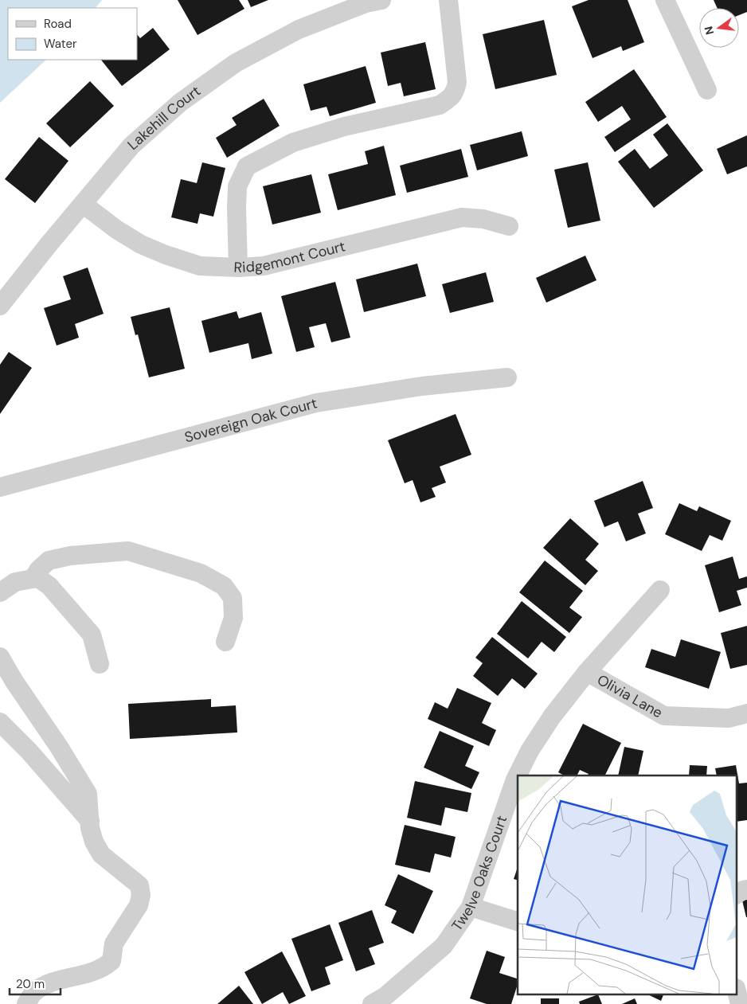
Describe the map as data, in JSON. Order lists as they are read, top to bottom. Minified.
{"streets":{"street":["Lakehill Court","Ridgemont Court","Sovereign Oak Court","Olivia Lane","Twelve Oaks Court"]},"crossings":[["Lakehill Court","Ridgemont Court"],["Olivia Lane","Twelve Oaks Court"]],"legend":["Road","Water"],"scale_bar":"20 m","north":"left"}
